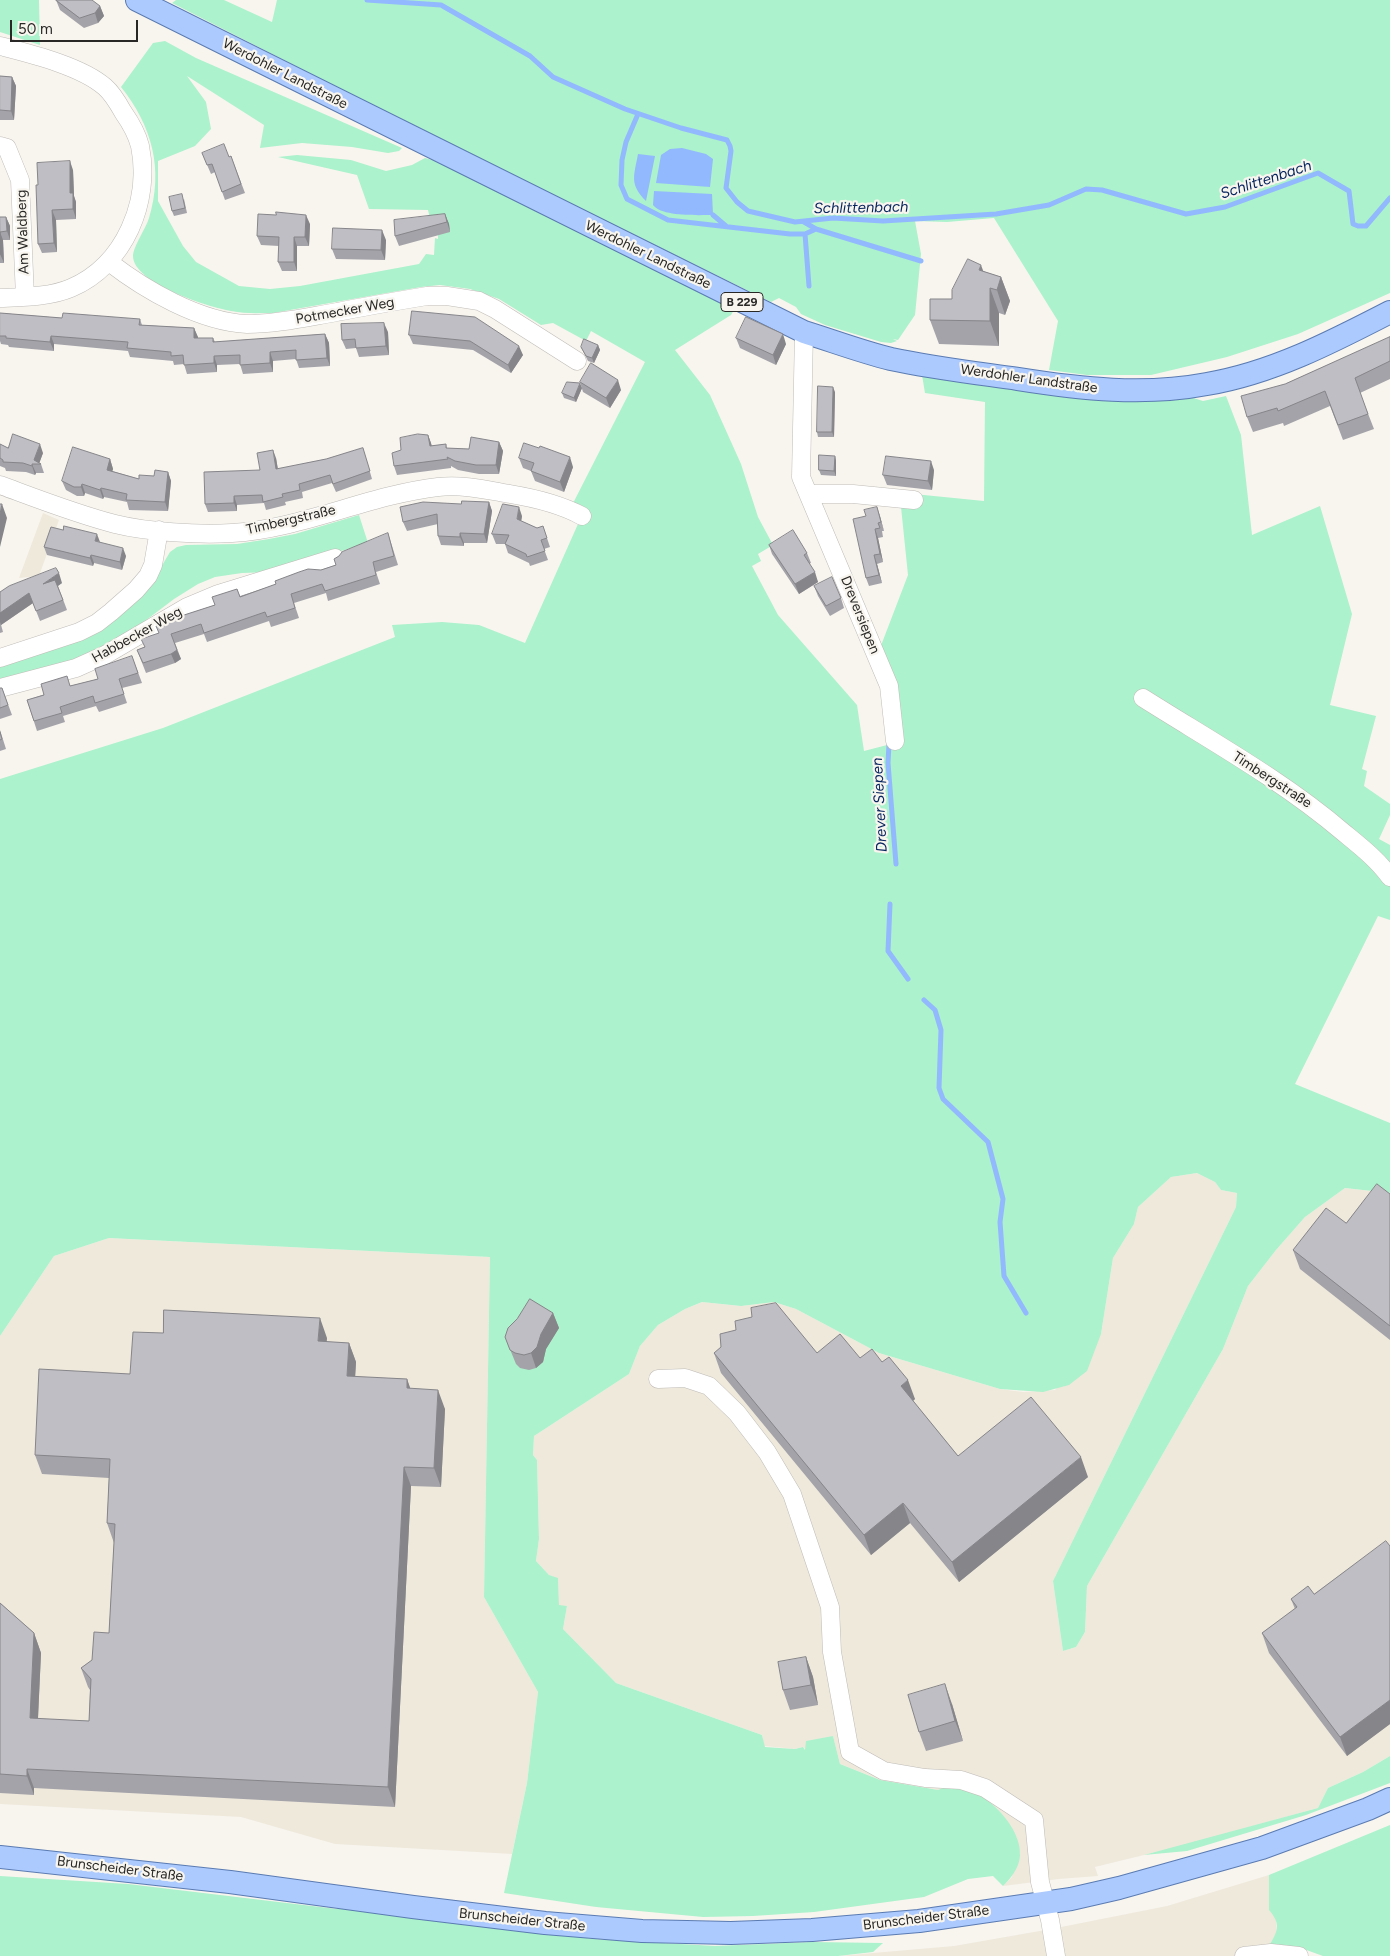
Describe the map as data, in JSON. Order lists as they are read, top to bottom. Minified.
{"streets":{"main road":["Werdohler Landstraße","B 229","Brunscheider Straße"],"street":["Am Waldberg","Potmecker Weg","Timbergstraße","Dreversiepen","Habbecker Weg"]},"crossings":[["Werdohler Landstraße","Dreversiepen"]],"water":["Schlittenbach","Drever Siepen"],"scale_bar":"50 m"}
